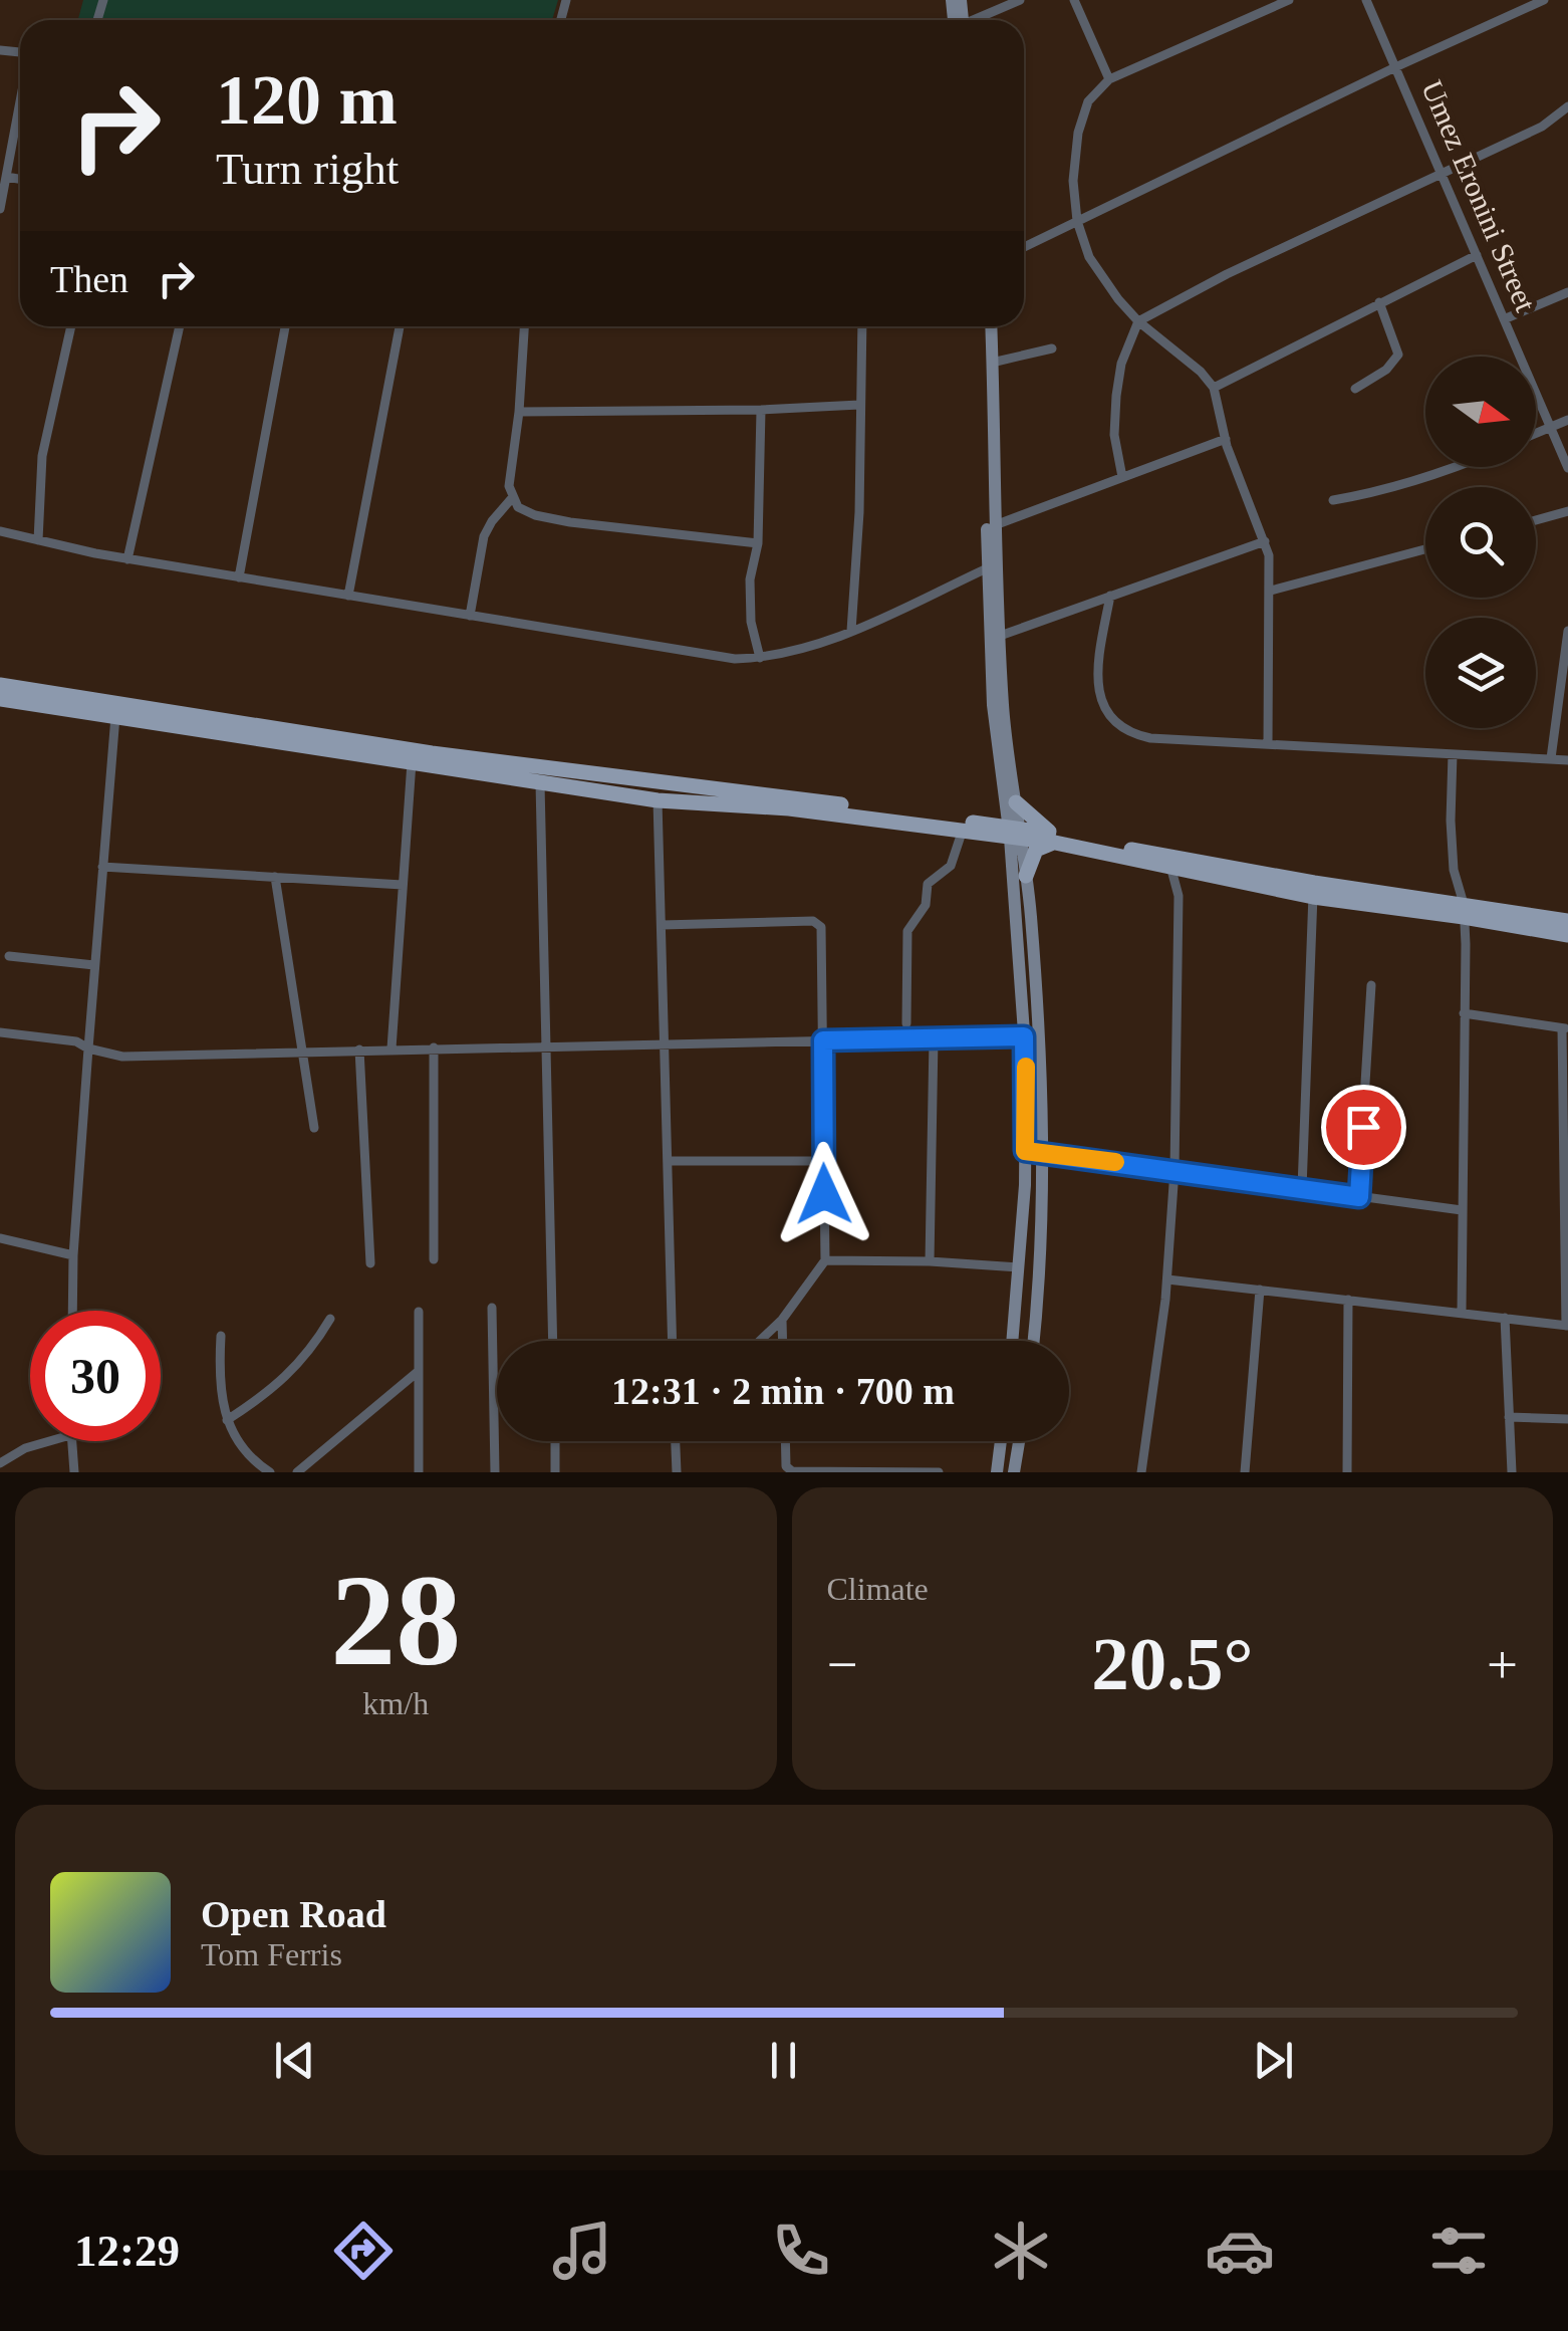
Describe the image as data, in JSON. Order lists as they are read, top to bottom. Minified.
{"streets":{"street":["Umez Eronini Street"]},"north":"right","page":{"turn":["120 m","Turn right"],"then":"Then","limit":"30","trip":"12:31 · 2 min · 700 m","tile":[["28","km/h"],"Climate"],"heat":["−","20.5°","+"],"song":["Open Road","Tom Ferris"],"tabs":"12:29"}}
